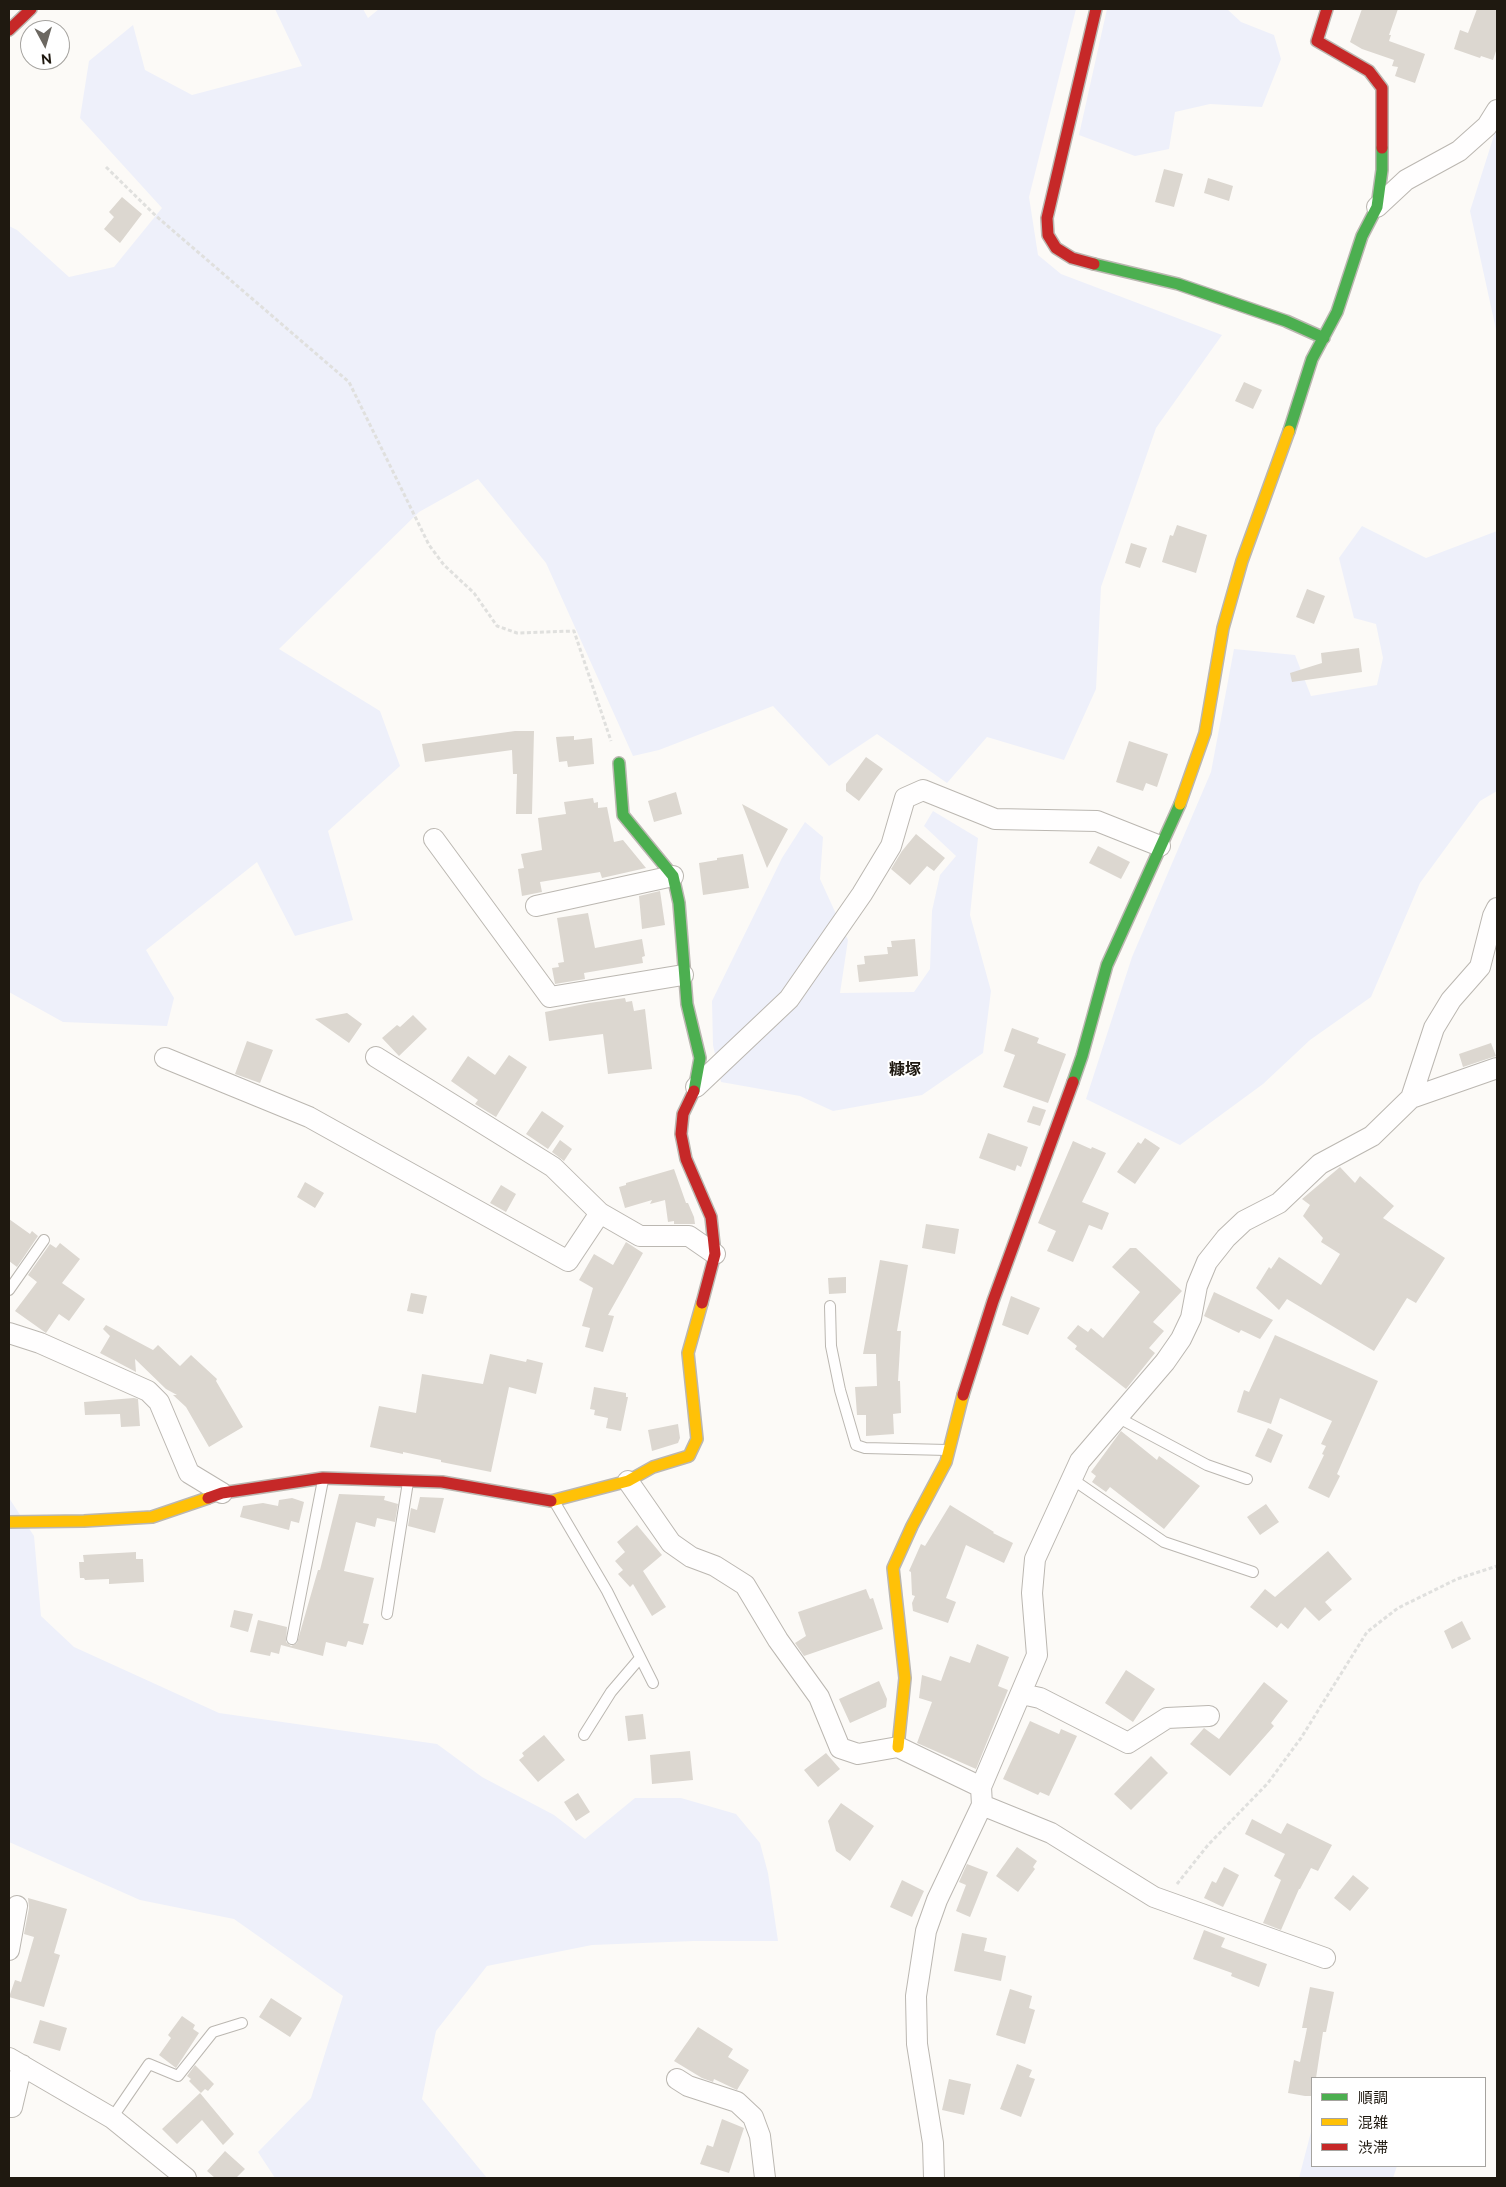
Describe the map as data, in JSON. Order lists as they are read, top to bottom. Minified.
{"districts":["糠塚"],"legend":["順調","混雑","渋滞"],"north":"bottom"}
